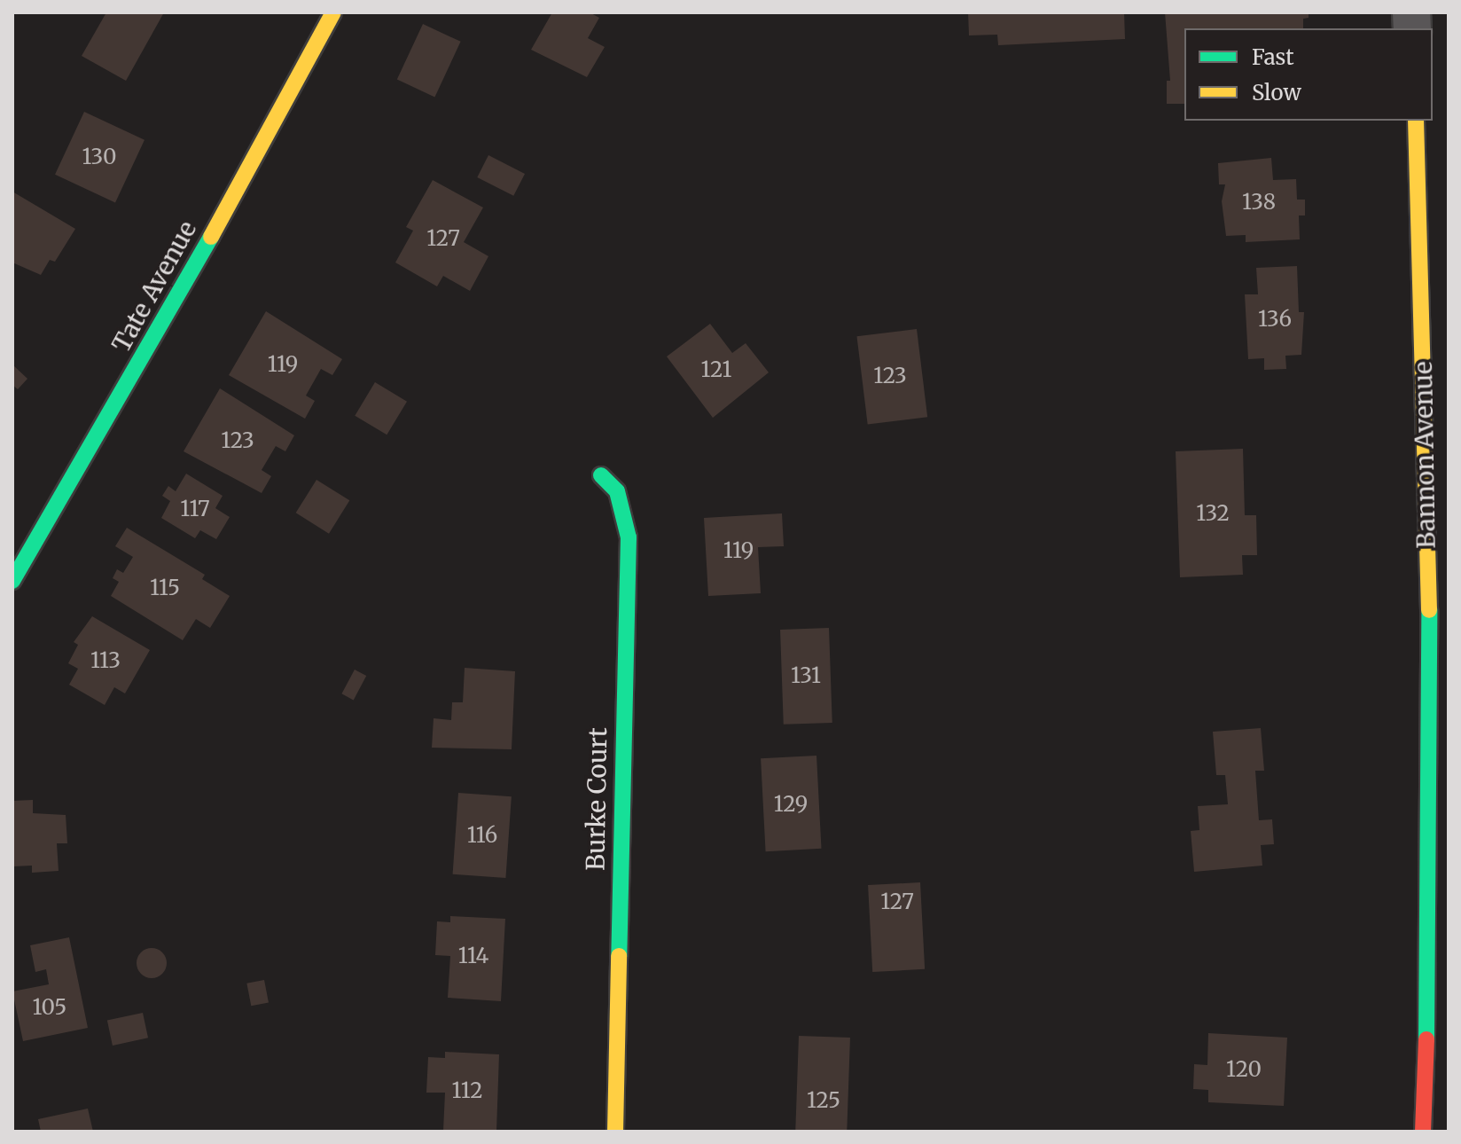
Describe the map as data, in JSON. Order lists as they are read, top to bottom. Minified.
{"streets":{"street":["Tate Avenue","Bannon Avenue","Burke Court"]},"house_numbers":["130","138","127","136","119","121","123","123","117","132","119","115","113","131","129","116","127","114","105","120","112","125"],"legend":["Fast","Slow"]}
